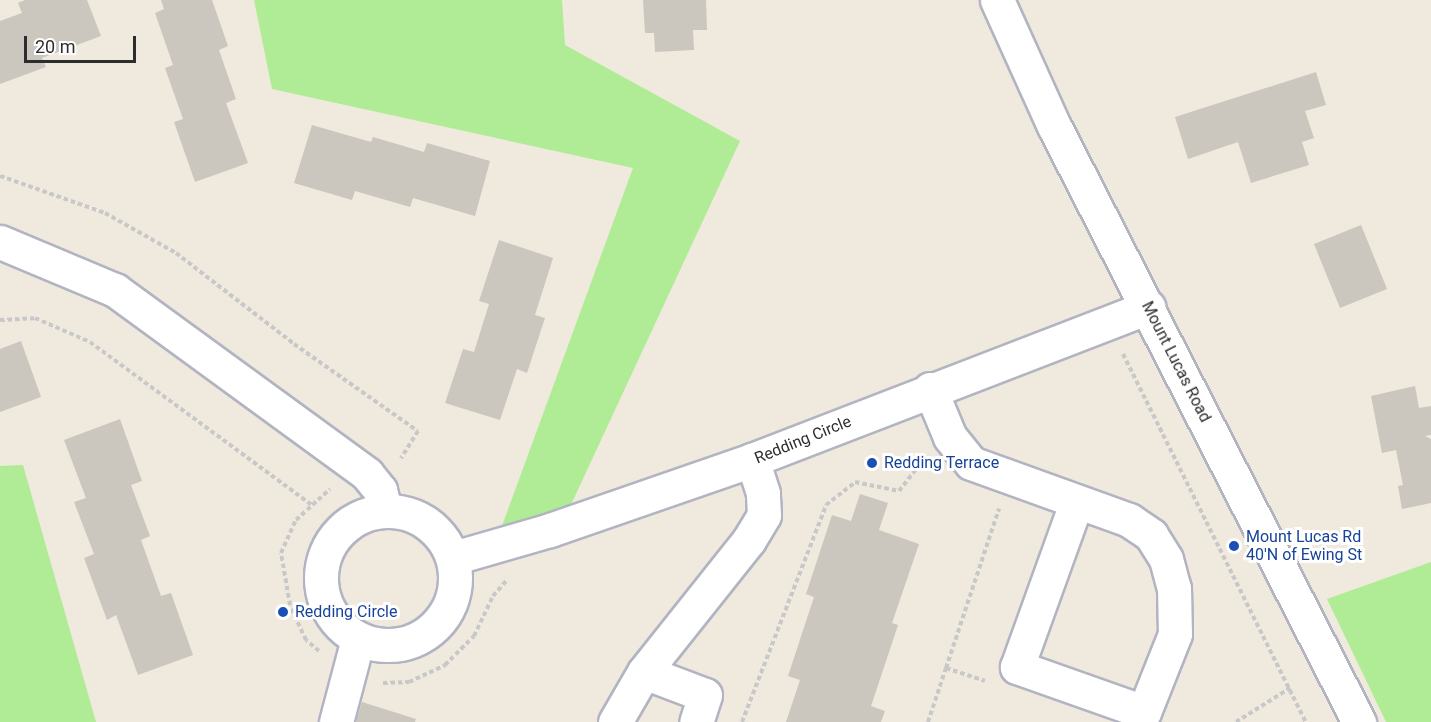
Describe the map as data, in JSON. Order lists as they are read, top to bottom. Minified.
{"streets":{"street":["Mount Lucas Road","Redding Circle"]},"crossings":[["Mount Lucas Road","Redding Circle"]],"places":["Redding Terrace","Mount Lucas Rd 40'N of Ewing St","Redding Circle"],"scale_bar":"20 m"}
